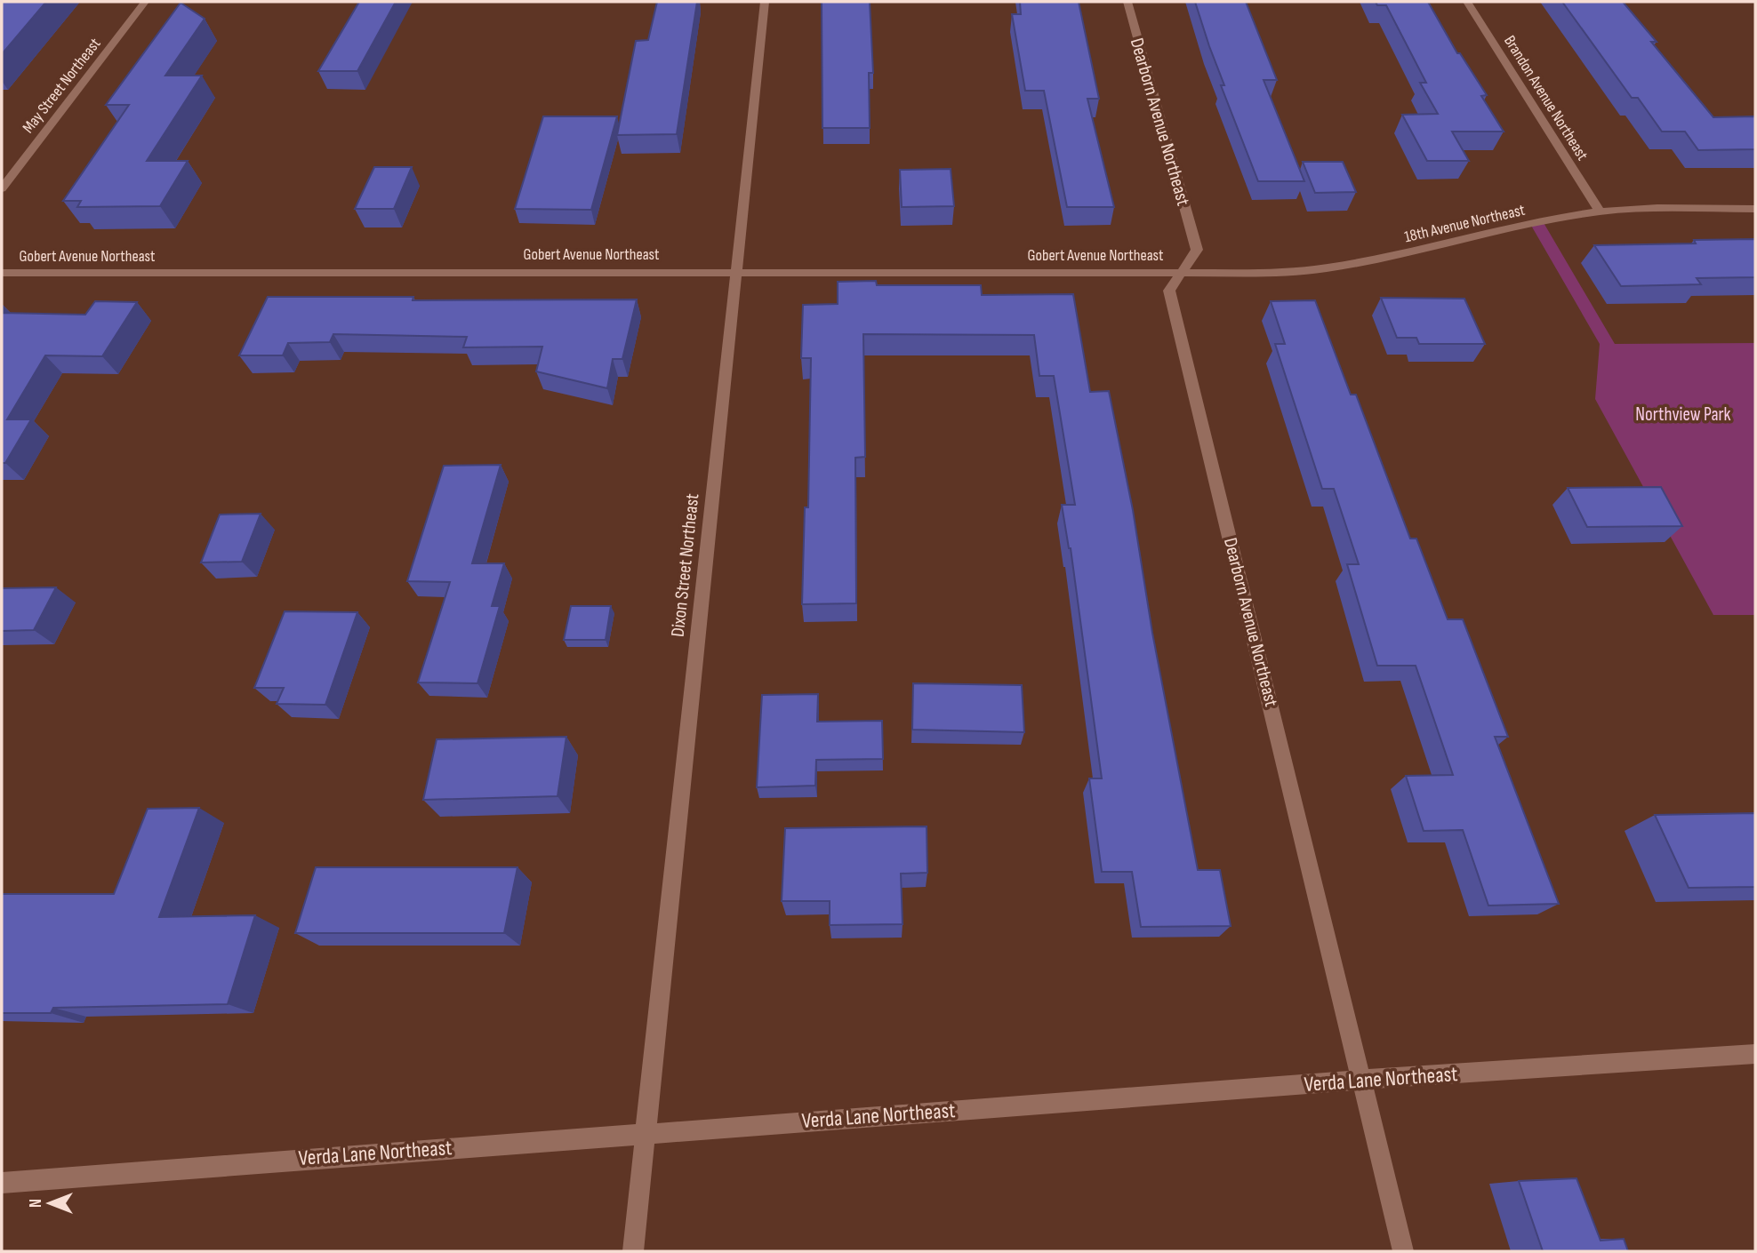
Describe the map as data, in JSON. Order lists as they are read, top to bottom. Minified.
{"streets":{"street":["May Street Northeast","Brandon Avenue Northeast","Dearborn Avenue Northeast","18th Avenue Northeast","Gobert Avenue Northeast","Dixon Street Northeast","Verda Lane Northeast"]},"crossings":[["Brandon Avenue Northeast","18th Avenue Northeast"],["Dearborn Avenue Northeast","18th Avenue Northeast"],["Dearborn Avenue Northeast","Gobert Avenue Northeast"],["Dearborn Avenue Northeast","Verda Lane Northeast"],["18th Avenue Northeast","Gobert Avenue Northeast"],["Gobert Avenue Northeast","Dixon Street Northeast"],["Dixon Street Northeast","Verda Lane Northeast"]],"parks":["Northview Park"],"north":"left"}
